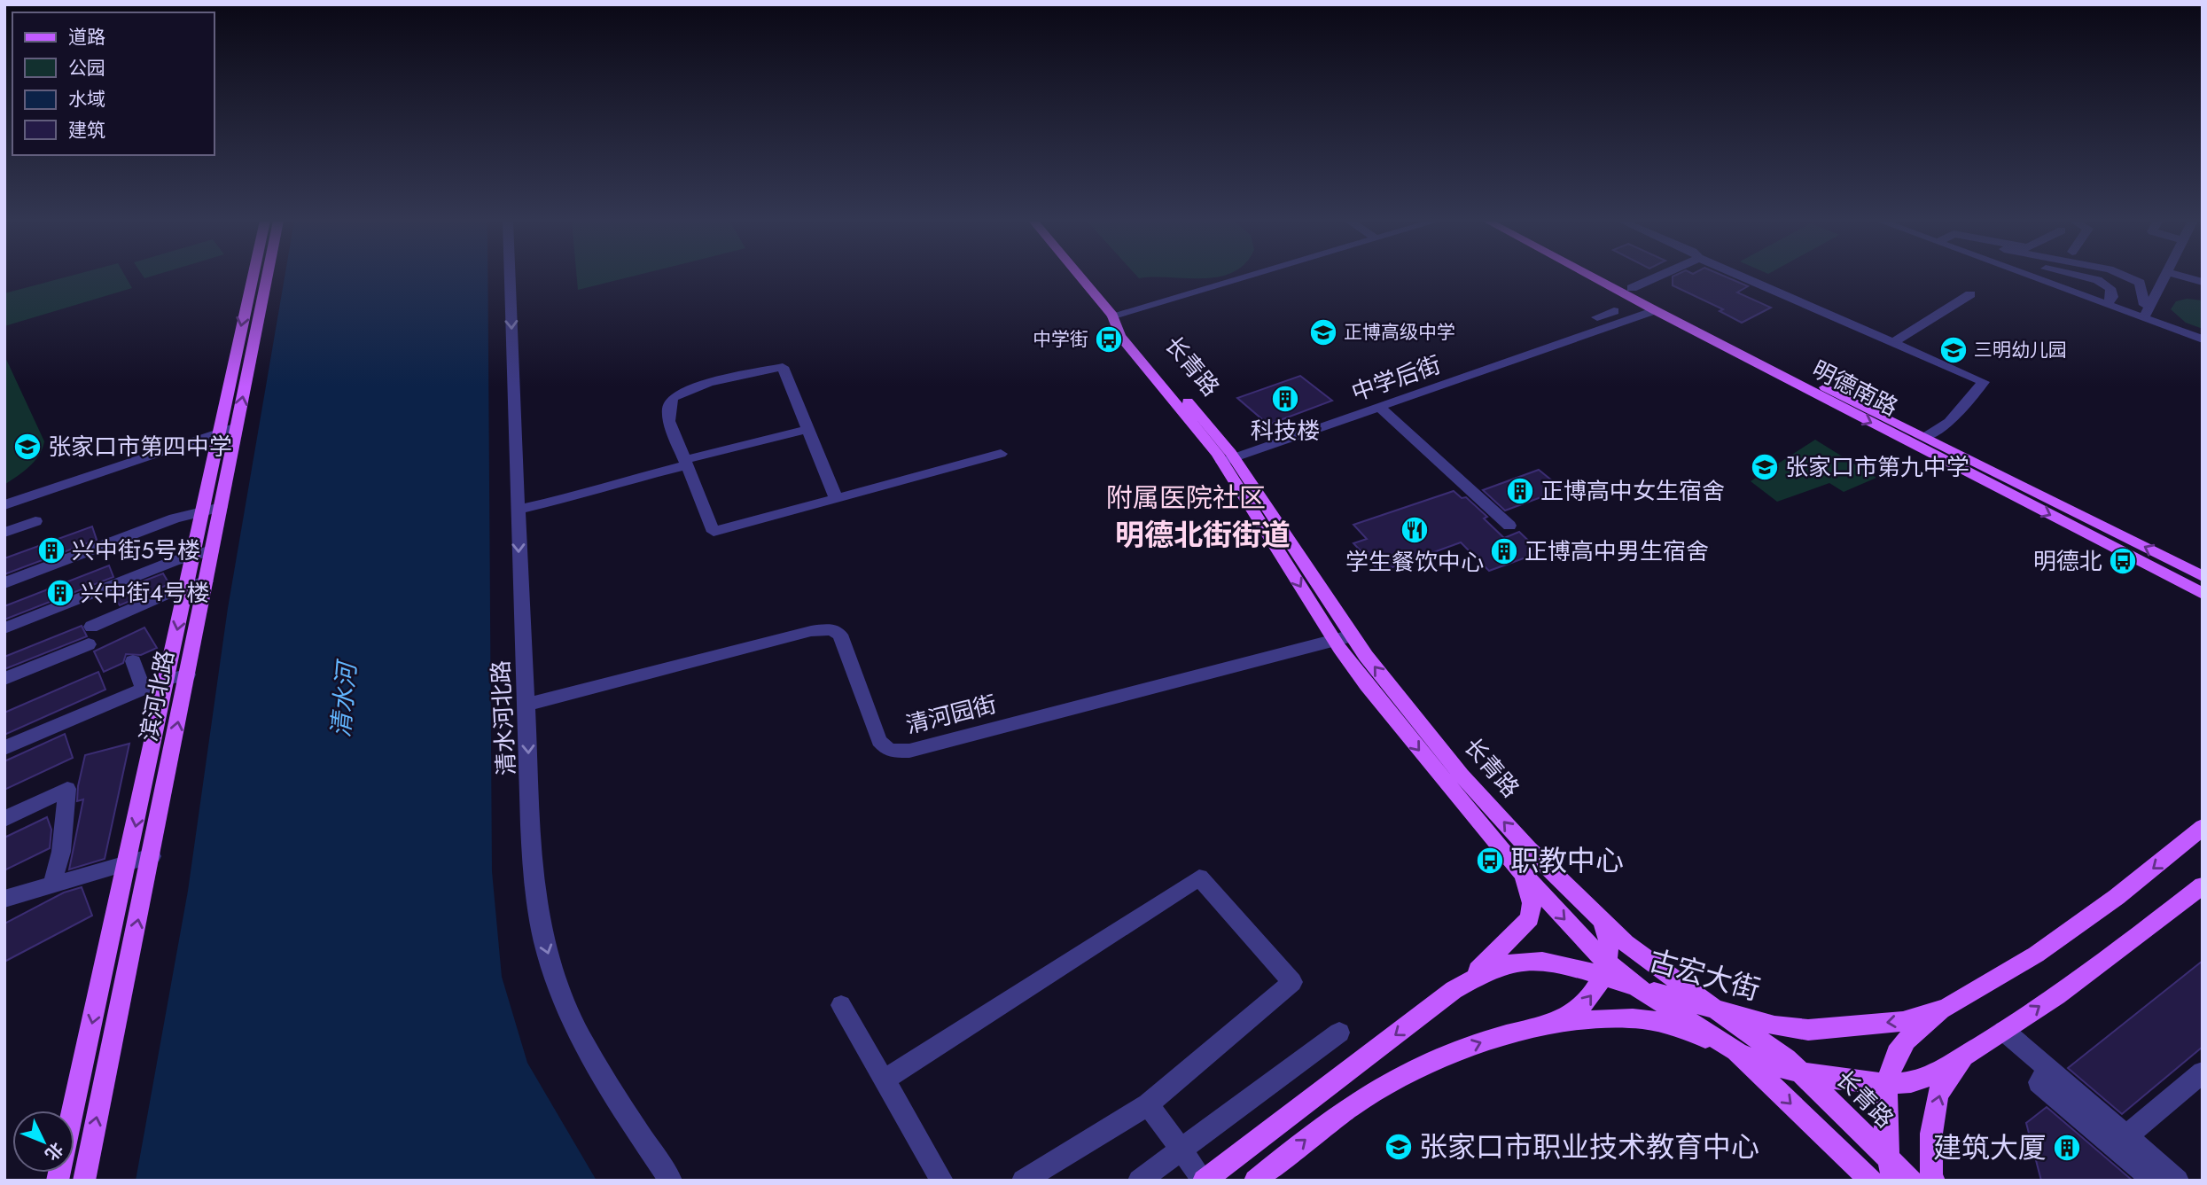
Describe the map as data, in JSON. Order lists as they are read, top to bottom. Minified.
{"streets":{"main road":["长青路","明德南路","滨河北路","古宏大街"],"street":["中学后街","清河园街","清水河北路"]},"crossings":[["长青路","中学后街"],["长青路","清河园街"],["长青路","古宏大街"],["中学后街","明德南路"],["清河园街","清水河北路"]],"one_way":["清水河北路"],"districts":["附属医院社区","明德北街街道"],"water":["清水河"],"places":{"school or university":["正博高级中学","三明幼儿园","张家口市第四中学","张家口市第九中学","张家口市职业技术教育中心"],"bus stop":["中学街","明德北","职教中心"],"building":["科技楼","正博高中女生宿舍","兴中街5号楼","正博高中男生宿舍","兴中街4号楼","建筑大厦"],"restaurant":["学生餐饮中心"]},"legend":["道路","公园","水域","建筑"],"north":"bottom right"}
